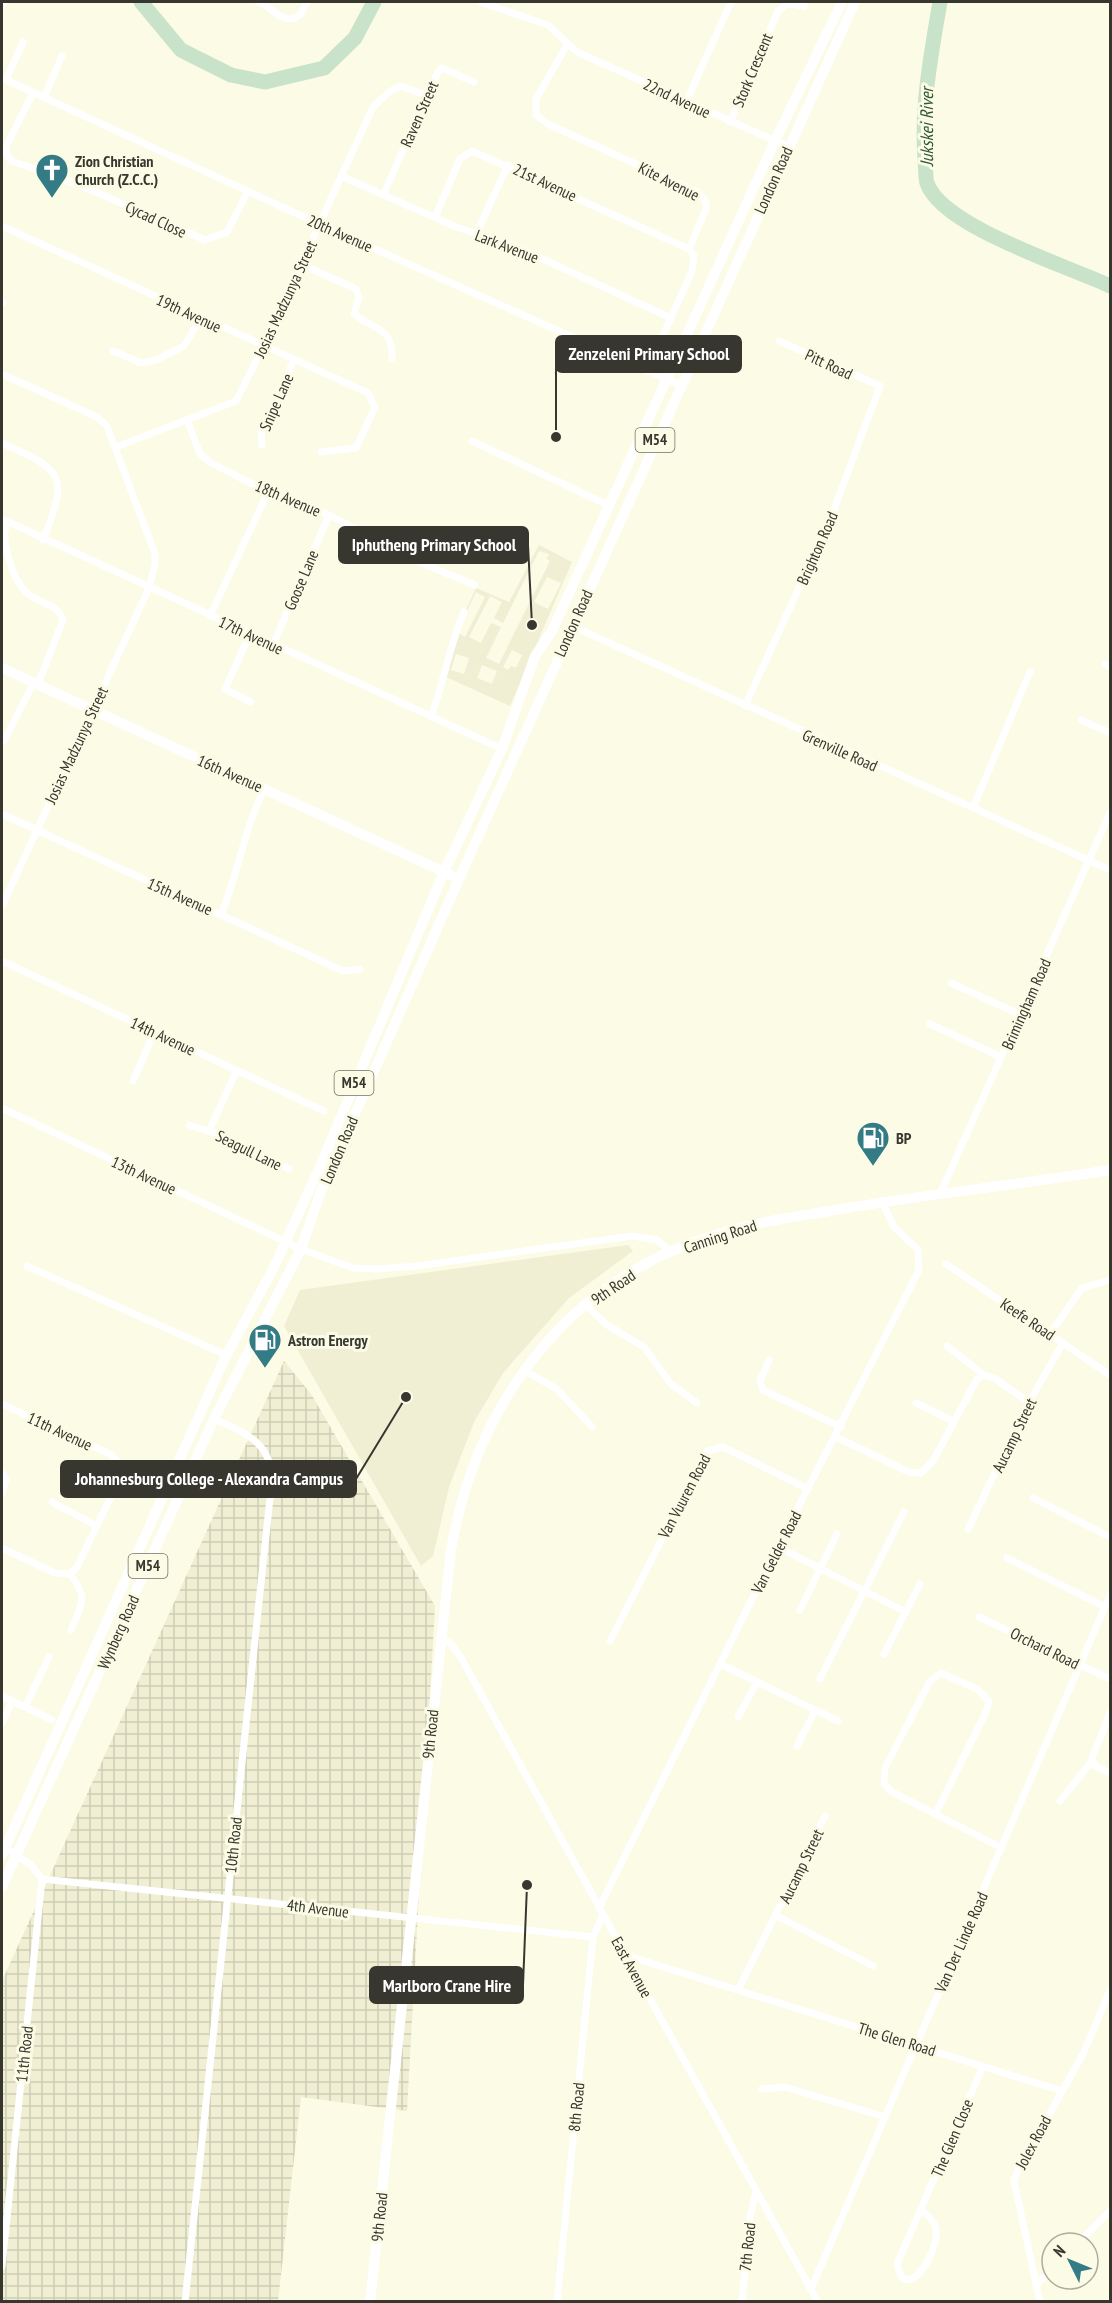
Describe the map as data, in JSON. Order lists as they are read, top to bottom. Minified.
{"streets":{"main road":["London Road","M54","16th Avenue","Canning Road","9th Road","Wynberg Road"],"street":["Stork Crescent","22nd Avenue","Raven Street","Kite Avenue","21st Avenue","Cycad Close","20th Avenue","Lark Avenue","Josias Madzunya Street","19th Avenue","Pitt Road","Snipe Lane","18th Avenue","Brighton Road","Goose Lane","17th Avenue","Grenville Road","15th Avenue","Brimingham Road","14th Avenue","Seagull Lane","13th Avenue","Keefe Road","11th Avenue","Aucamp Street","Van Vuuren Road","Van Gelder Road","Orchard Road","10th Road","4th Avenue","Van Der Linde Road","East Avenue","The Glen Road","11th Road","8th Road","The Glen Close","Jolex Road","7th Road"]},"crossings":[["Stork Crescent","22nd Avenue"],["22nd Avenue","London Road"],["22nd Avenue","Kite Avenue"],["Raven Street","Lark Avenue"],["Raven Street","Josias Madzunya Street"],["London Road","20th Avenue"],["London Road","17th Avenue"],["London Road","Grenville Road"],["London Road","16th Avenue"],["London Road","13th Avenue"],["London Road","Canning Road"],["London Road","Wynberg Road"],["Kite Avenue","21st Avenue"],["Kite Avenue","20th Avenue"],["Kite Avenue","Lark Avenue"],["21st Avenue","Lark Avenue"],["Cycad Close","20th Avenue"],["20th Avenue","Josias Madzunya Street"],["Lark Avenue","Josias Madzunya Street"],["Josias Madzunya Street","19th Avenue"],["Josias Madzunya Street","18th Avenue"],["Josias Madzunya Street","17th Avenue"],["Josias Madzunya Street","16th Avenue"],["Josias Madzunya Street","15th Avenue"],["19th Avenue","Snipe Lane"],["Pitt Road","Brighton Road"],["18th Avenue","Goose Lane"],["Brighton Road","Grenville Road"],["Goose Lane","17th Avenue"],["Grenville Road","Brimingham Road"],["Brimingham Road","Canning Road"],["14th Avenue","Seagull Lane"],["13th Avenue","Canning Road"],["13th Avenue","Wynberg Road"],["Canning Road","9th Road"],["Canning Road","Van Gelder Road"],["Canning Road","Wynberg Road"],["9th Road","4th Avenue"],["9th Road","East Avenue"],["Keefe Road","Aucamp Street"],["Aucamp Street","The Glen Road"],["Van Vuuren Road","Van Gelder Road"],["Van Gelder Road","East Avenue"],["Wynberg Road","10th Road"],["Orchard Road","Van Der Linde Road"],["10th Road","4th Avenue"],["4th Avenue","11th Road"],["4th Avenue","8th Road"],["Van Der Linde Road","East Avenue"],["Van Der Linde Road","The Glen Road"],["East Avenue","The Glen Road"],["East Avenue","8th Road"],["East Avenue","7th Road"],["The Glen Road","The Glen Close"],["The Glen Road","Jolex Road"]],"water":["Jukskei River"],"places":{"church":["Zion Christian Church (Z.C.C.)"],"other":["Zenzeleni Primary School","Iphutheng Primary School","Johannesburg College - Alexandra Campus","Marlboro Crane Hire"],"fuel station":["BP","Astron Energy"]},"north":"top left"}
